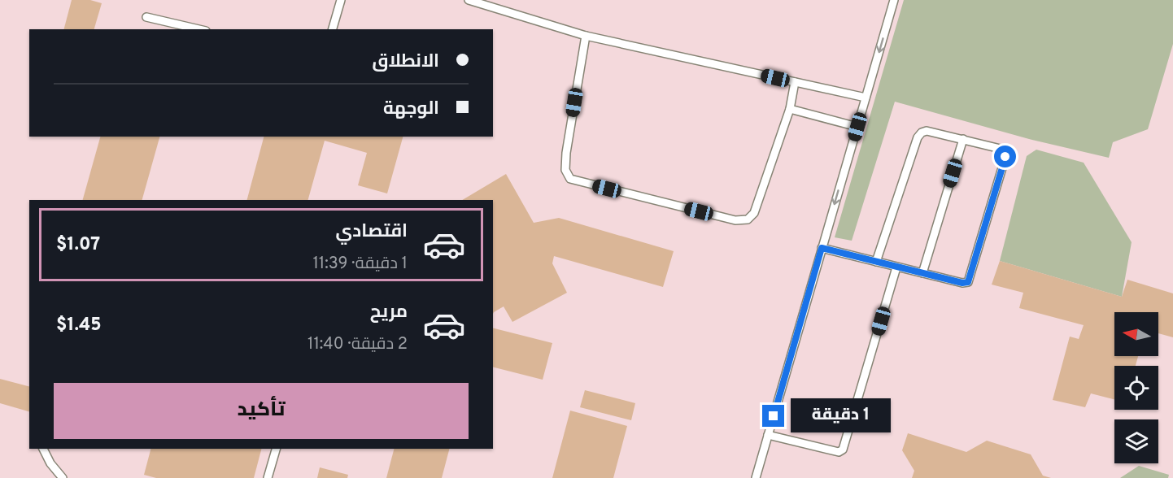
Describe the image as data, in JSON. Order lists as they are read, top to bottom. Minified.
{"north":"left","page":{"banner":["الانطلاق","الوجهة"],"list":[{"name":"اقتصادي","note":"1 دقيقة · 11:39","value":"$1.07"},{"name":"مريح","note":"2 دقيقة · 11:40","value":"$1.45"}],"buttons":"تأكيد","bubble":"1 دقيقة"}}
